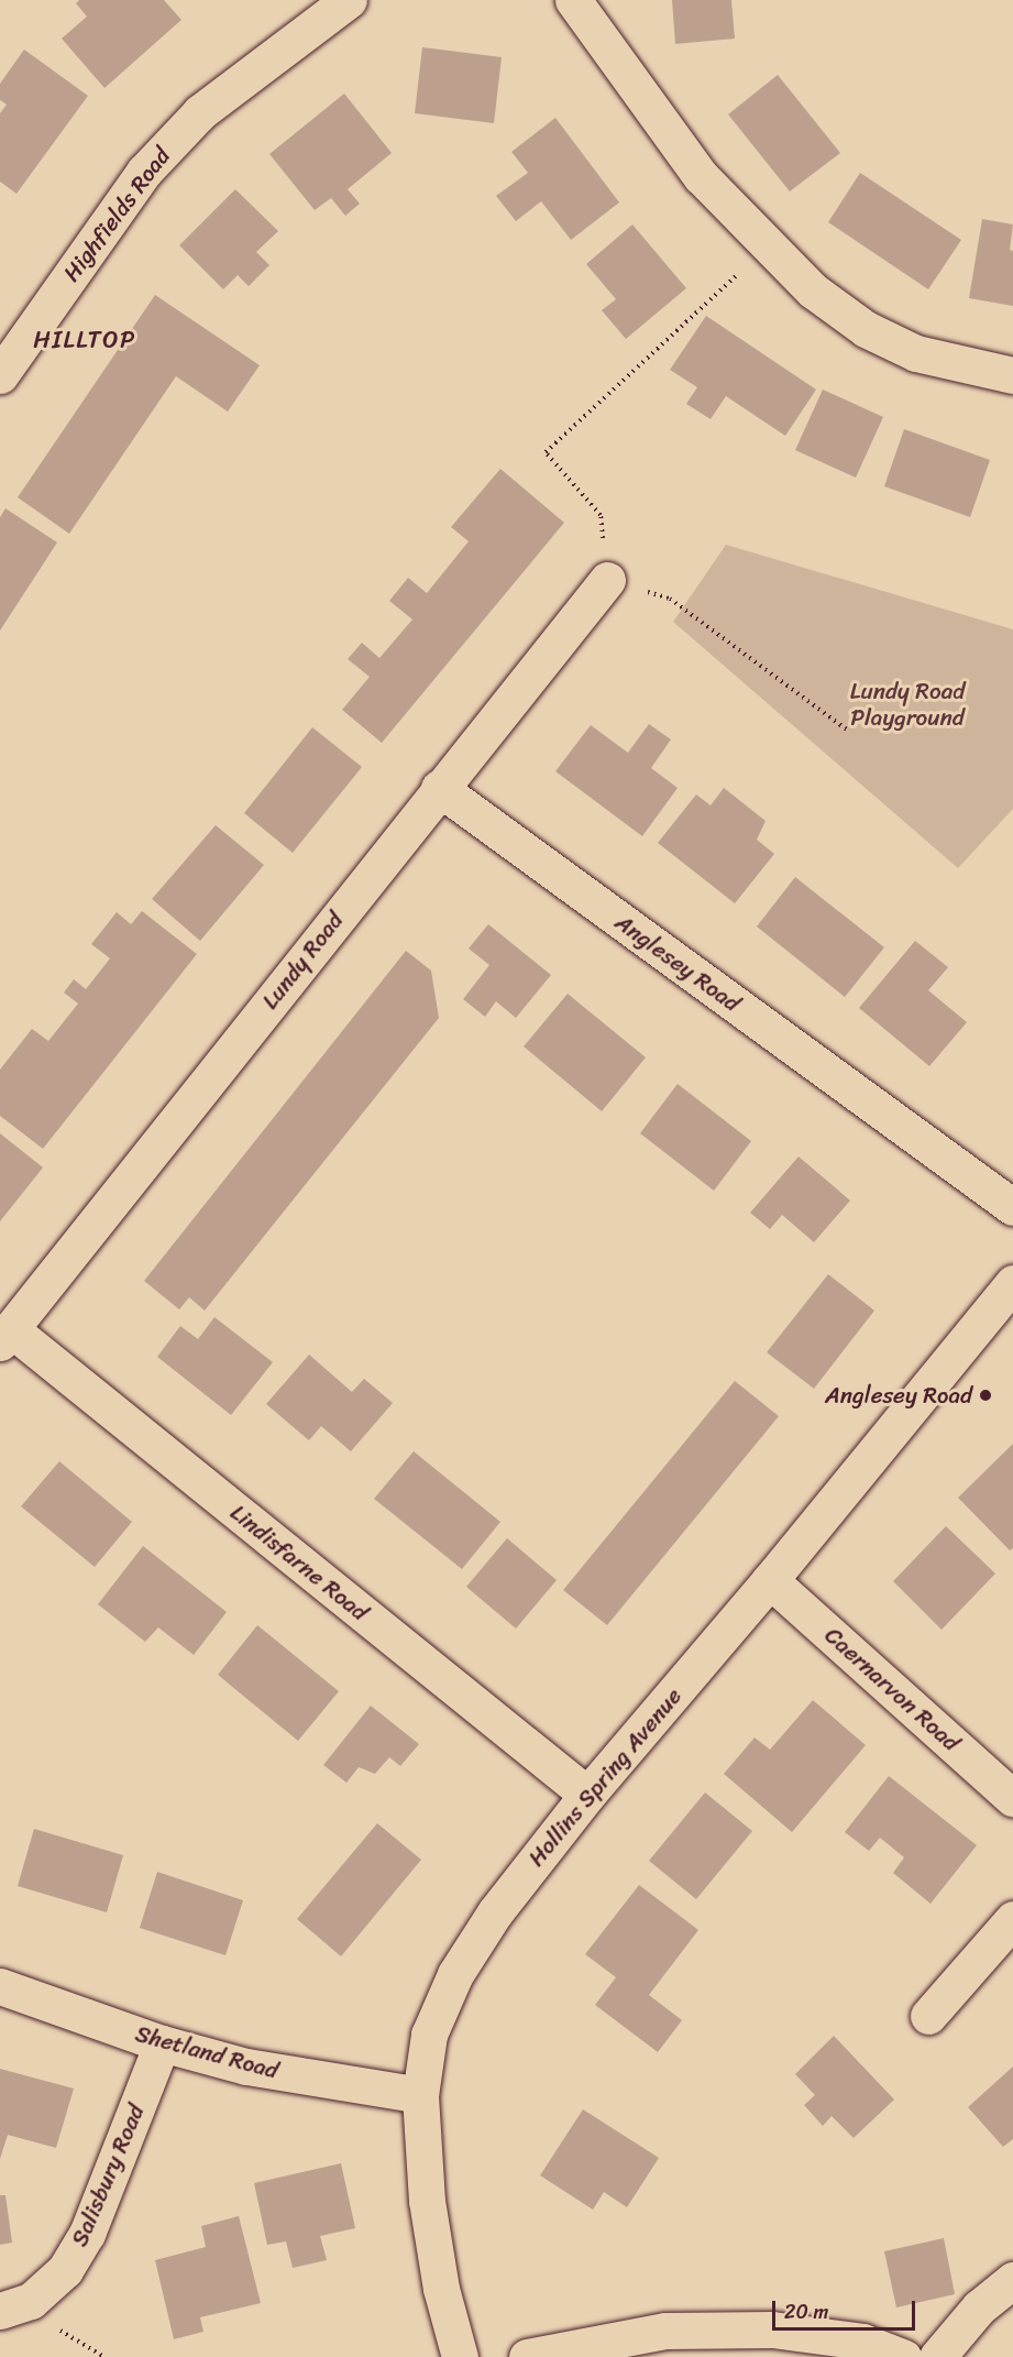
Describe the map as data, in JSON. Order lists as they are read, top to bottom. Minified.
{"streets":{"street":["Highfields Road","Lundy Road","Anglesey Road","Lindisfarne Road","Caernarvon Road","Hollins Spring Avenue","Shetland Road","Salisbury Road"]},"crossings":[["Lundy Road","Anglesey Road"],["Lundy Road","Lindisfarne Road"],["Lindisfarne Road","Hollins Spring Avenue"],["Caernarvon Road","Hollins Spring Avenue"],["Hollins Spring Avenue","Shetland Road"],["Shetland Road","Salisbury Road"]],"districts":["HILLTOP"],"parks":["Lundy Road Playground"],"places":["Anglesey Road"],"scale_bar":"20 m"}
